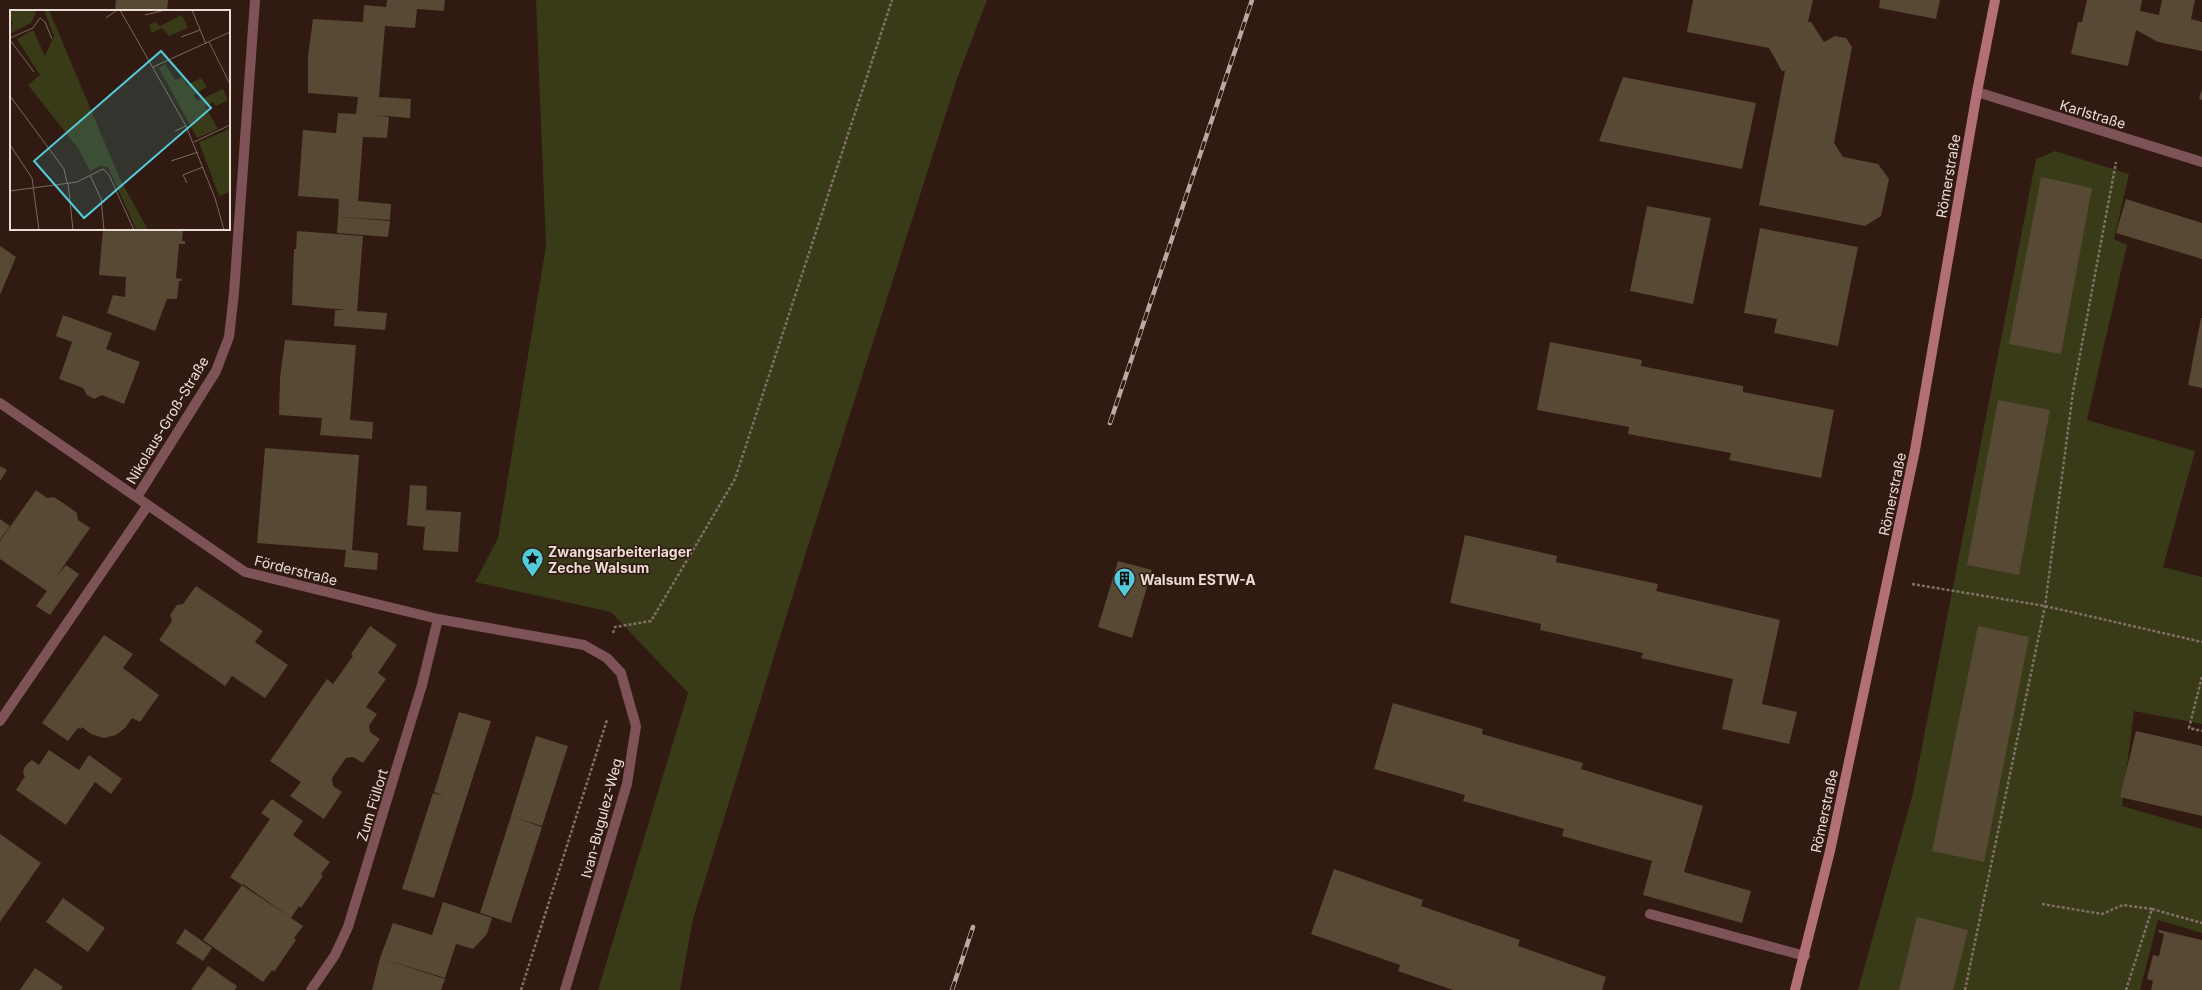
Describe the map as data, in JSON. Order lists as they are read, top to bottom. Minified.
{"streets":{"main road":["Römerstraße"],"street":["Karlstraße","Nikolaus-Groß-Straße","Förderstraße","Zum Füllort","Ivan-Bugulez-Weg"]},"crossings":[["Karlstraße","Römerstraße"],["Nikolaus-Groß-Straße","Förderstraße"],["Förderstraße","Zum Füllort"],["Förderstraße","Ivan-Bugulez-Weg"]],"places":{"place":["Zwangsarbeiterlager Zeche Walsum"],"building":["Walsum ESTW-A"]}}
